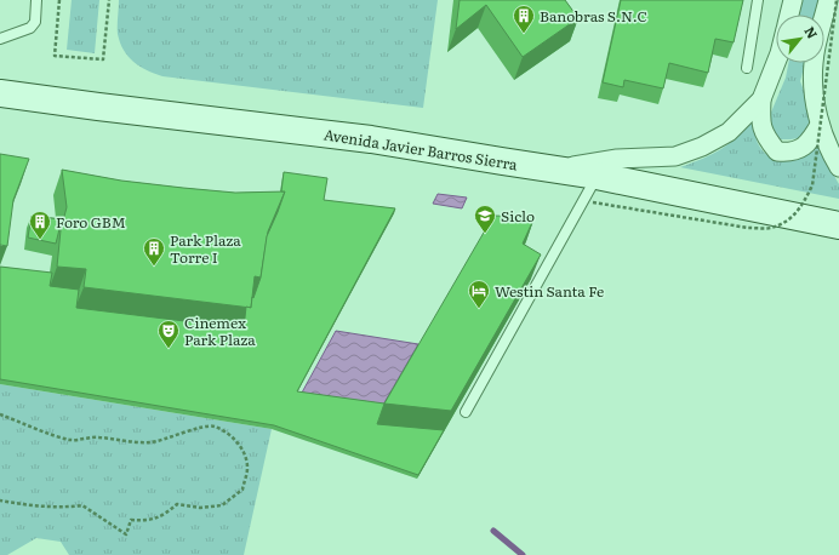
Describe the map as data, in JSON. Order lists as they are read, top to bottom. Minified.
{"streets":{"street":["Avenida Javier Barros Sierra"]},"places":{"building":["Banobras S.N.C","Foro GBM","Park Plaza Torre I"],"school or university":["Siclo"],"hotel":["Westin Santa Fe"],"theatre":["Cinemex Park Plaza"]},"north":"top right"}
